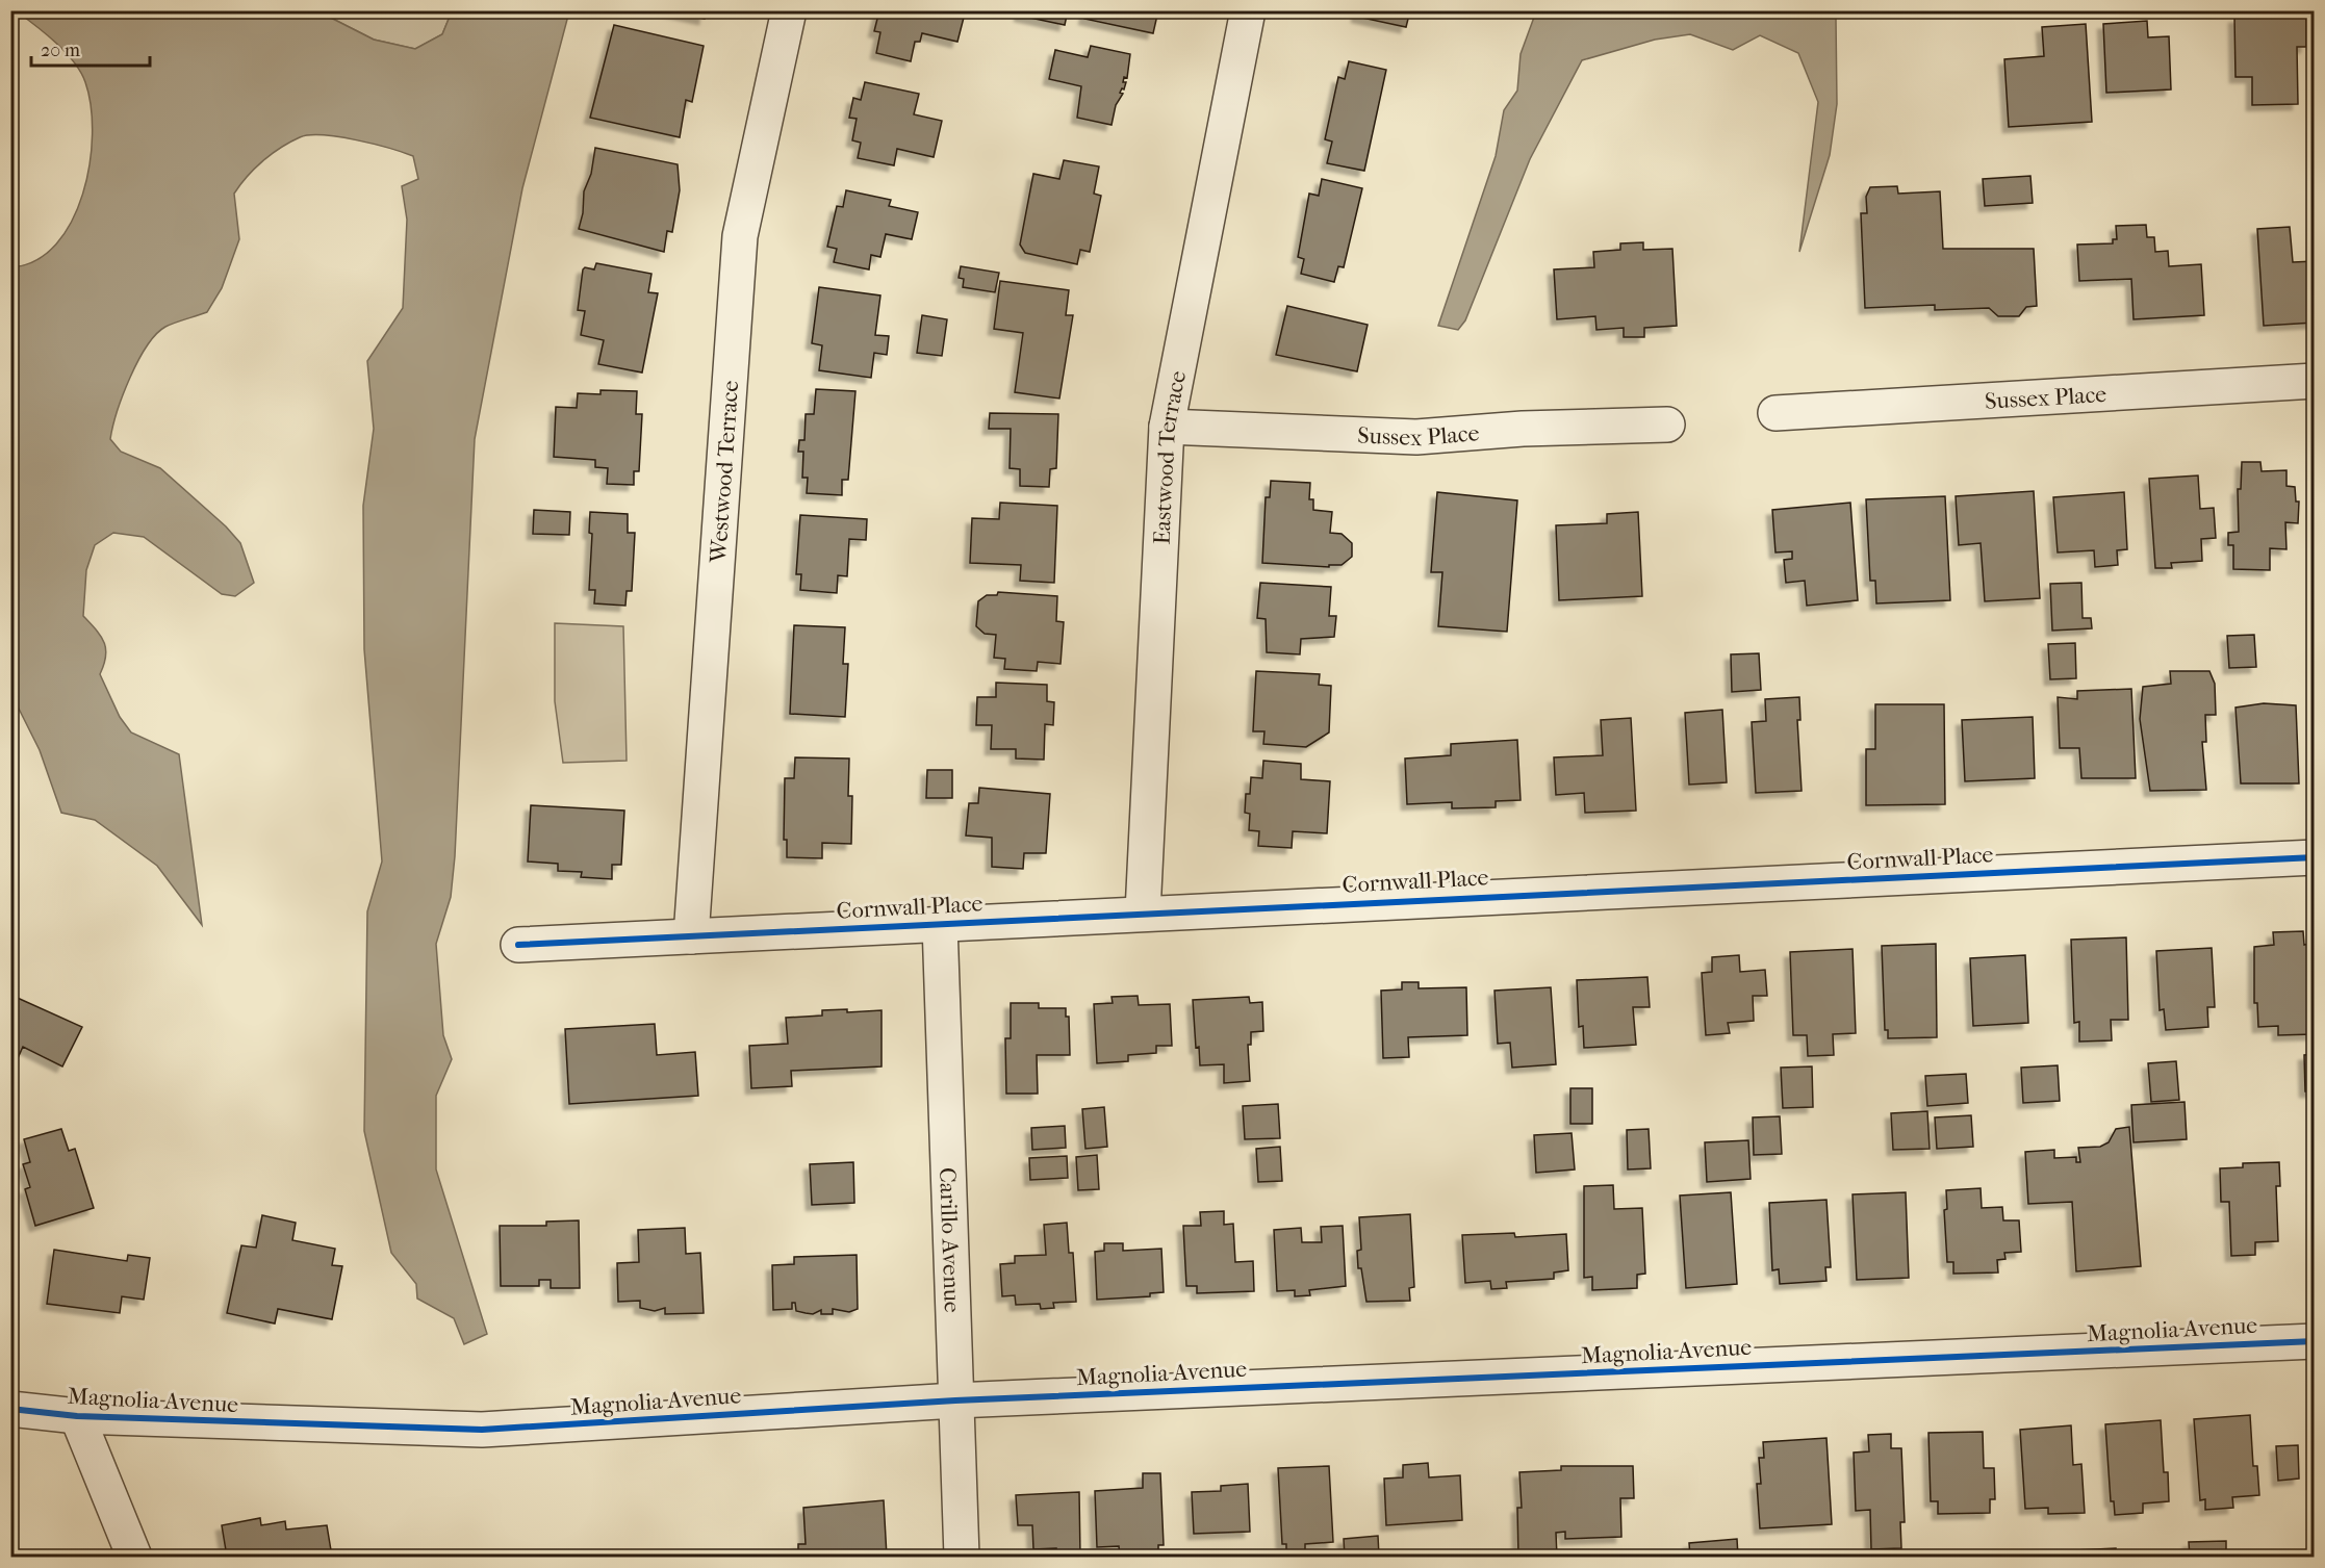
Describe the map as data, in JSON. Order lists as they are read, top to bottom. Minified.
{"streets":{"street":["Sussex Place","Eastwood Terrace","Westwood Terrace","Cornwall Place","Carillo Avenue","Magnolia Avenue"]},"crossings":[["Sussex Place","Eastwood Terrace"],["Eastwood Terrace","Cornwall Place"],["Westwood Terrace","Cornwall Place"],["Cornwall Place","Carillo Avenue"],["Carillo Avenue","Magnolia Avenue"]],"scale_bar":"20 m"}
